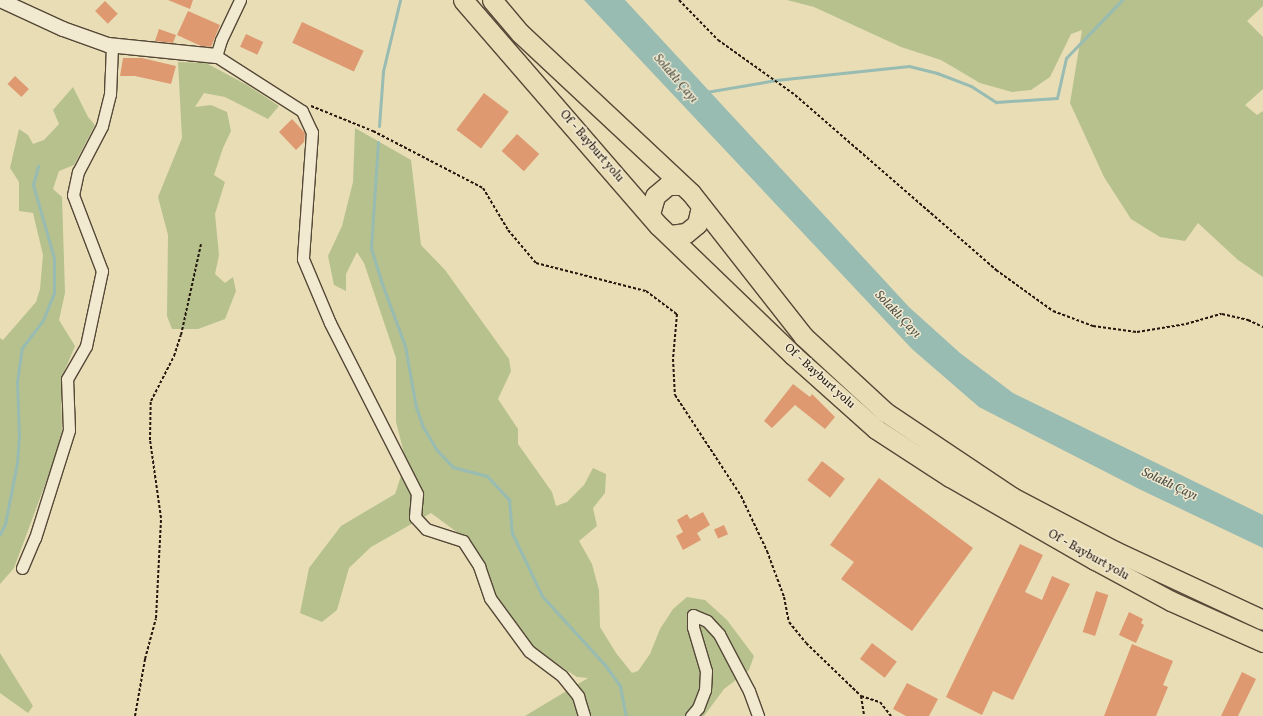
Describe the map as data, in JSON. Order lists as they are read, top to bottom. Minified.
{"streets":{"highway":["Of - Bayburt yolu"]},"water":["Solaklı Çayı"]}
